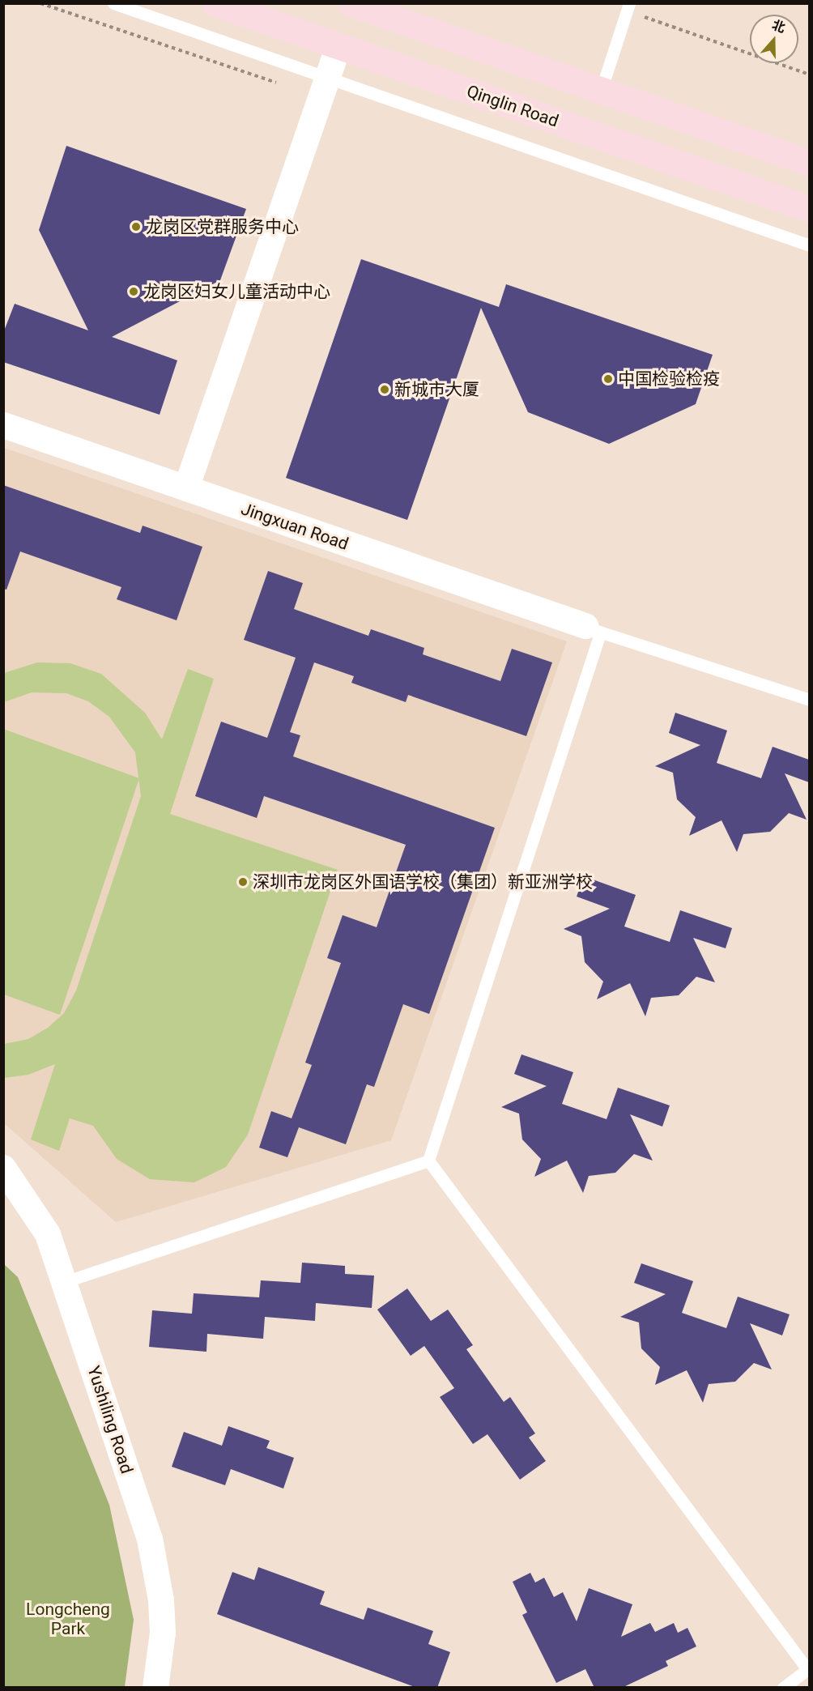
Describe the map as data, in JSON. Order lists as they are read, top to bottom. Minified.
{"streets":{"main road":["Qinglin Road"],"street":["Jingxuan Road","Yushiling Road"]},"parks":["Longcheng Park"],"places":["龙岗区党群服务中心","龙岗区妇女儿童活动中心","中国检验检疫","新城市大厦","深圳市龙岗区外国语学校（集团）新亚洲学校"],"north":"top"}
